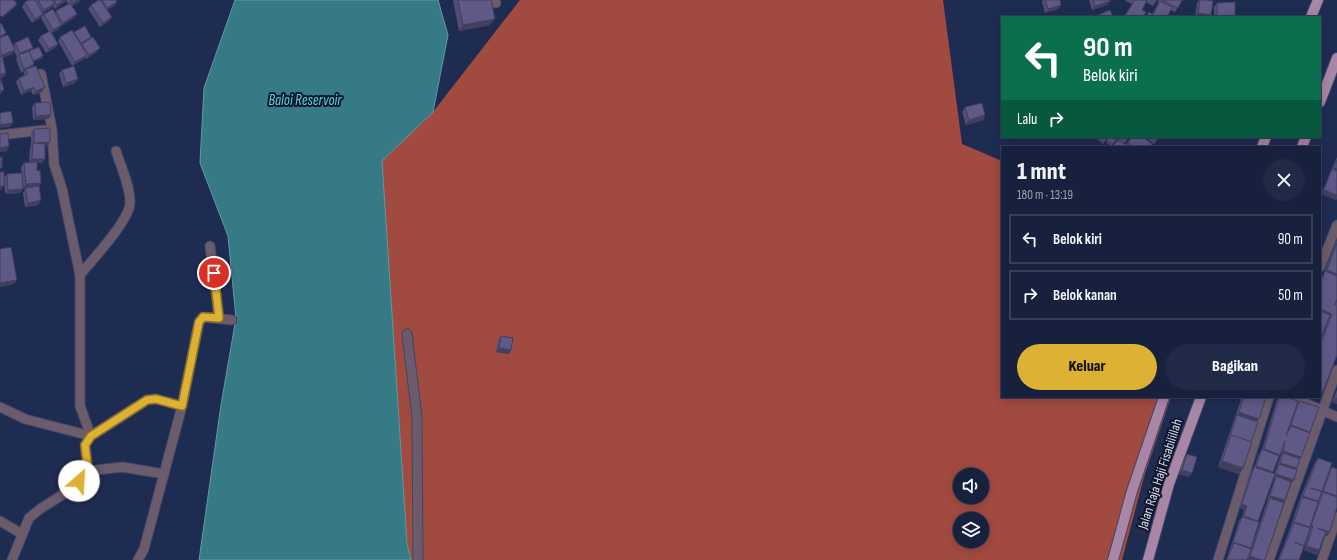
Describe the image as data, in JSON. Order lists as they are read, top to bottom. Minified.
{"streets":{"main road":["Jalan Raja Haji Fisabilillah"]},"water":["Baloi Reservoir"],"page":{"turn":["90 m","Belok kiri"],"then":"Lalu","heading":["1 mnt","180 m · 13:19"],"list":[{"name":"Belok kiri","value":"90 m"},{"name":"Belok kanan","value":"50 m"}],"buttons":["Keluar","Bagikan"]}}
